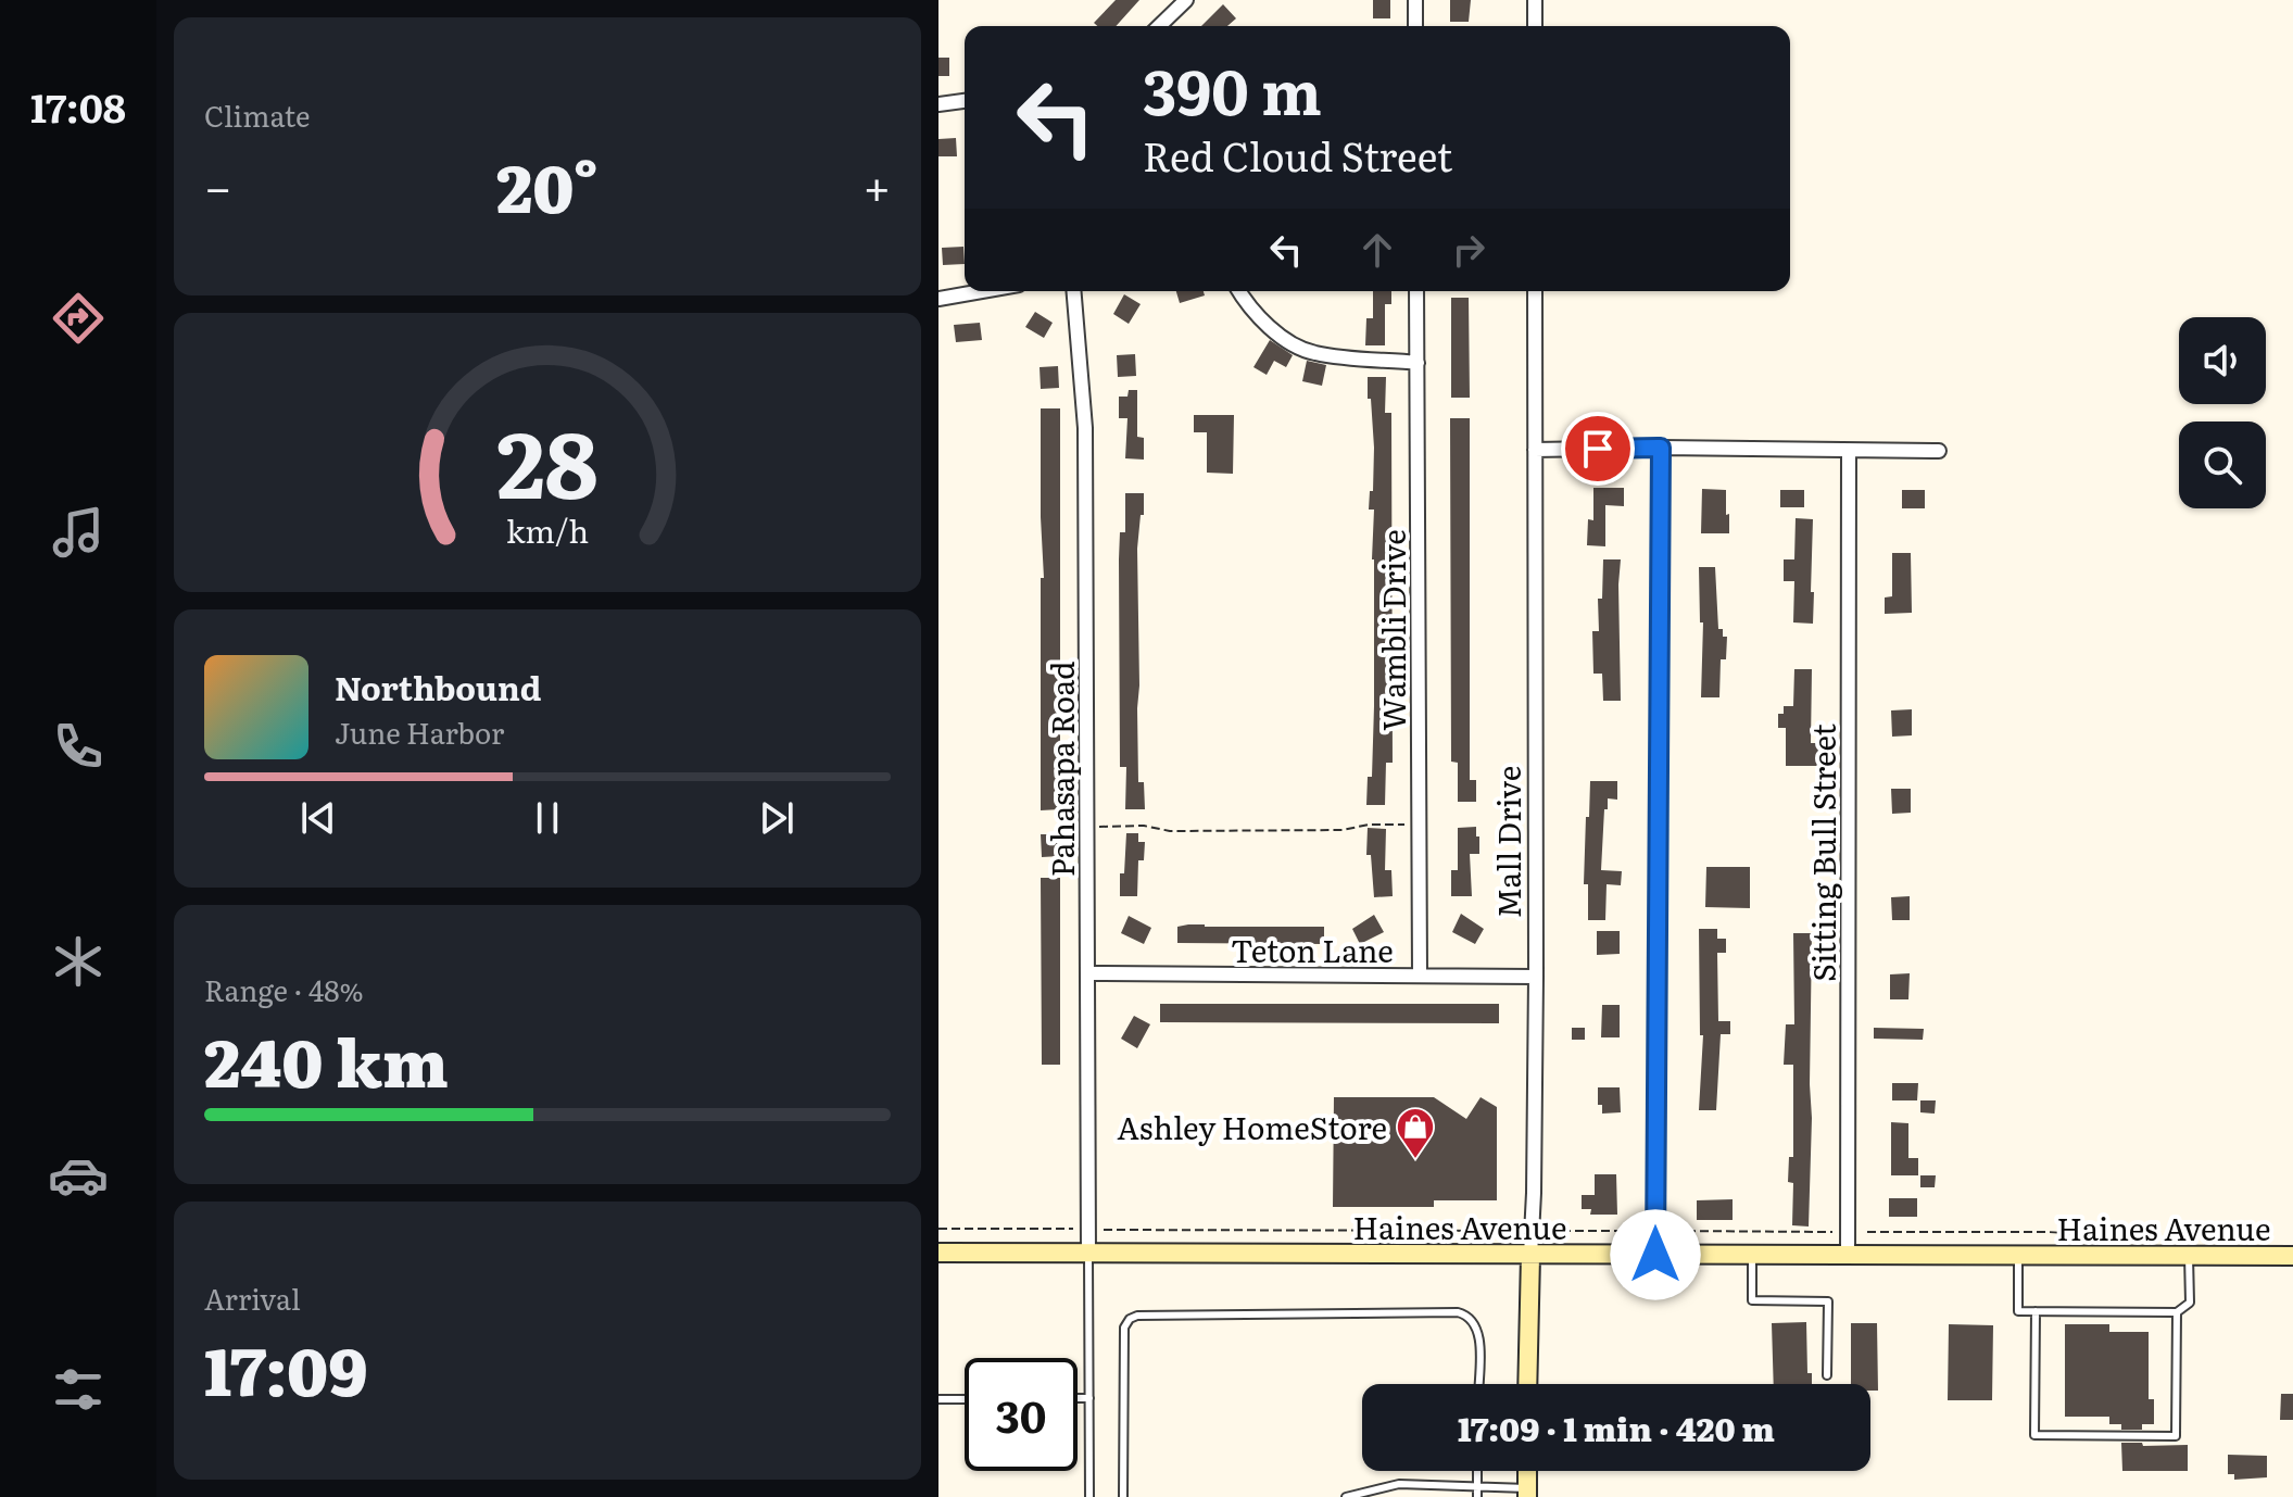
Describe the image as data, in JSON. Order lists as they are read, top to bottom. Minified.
{"streets":{"main road":["Mall Drive","Haines Avenue"],"street":["Wambli Drive","Pahasapa Road","Sitting Bull Street","Teton Lane"]},"crossings":[["Wambli Drive","Teton Lane"],["Pahasapa Road","Teton Lane"],["Pahasapa Road","Haines Avenue"],["Mall Drive","Teton Lane"],["Mall Drive","Haines Avenue"],["Sitting Bull Street","Haines Avenue"]],"places":{"shop":["Ashley HomeStore"]},"page":{"tabs":"17:08","tile":["Climate",["Range · 48%","240 km"],["Arrival","17:09"]],"turn":["390 m","Red Cloud Street"],"heat":["−","20°","+"],"song":["Northbound","June Harbor"],"limit":"30","trip":"17:09 · 1 min · 420 m","gauge":["28","km/h"]}}
